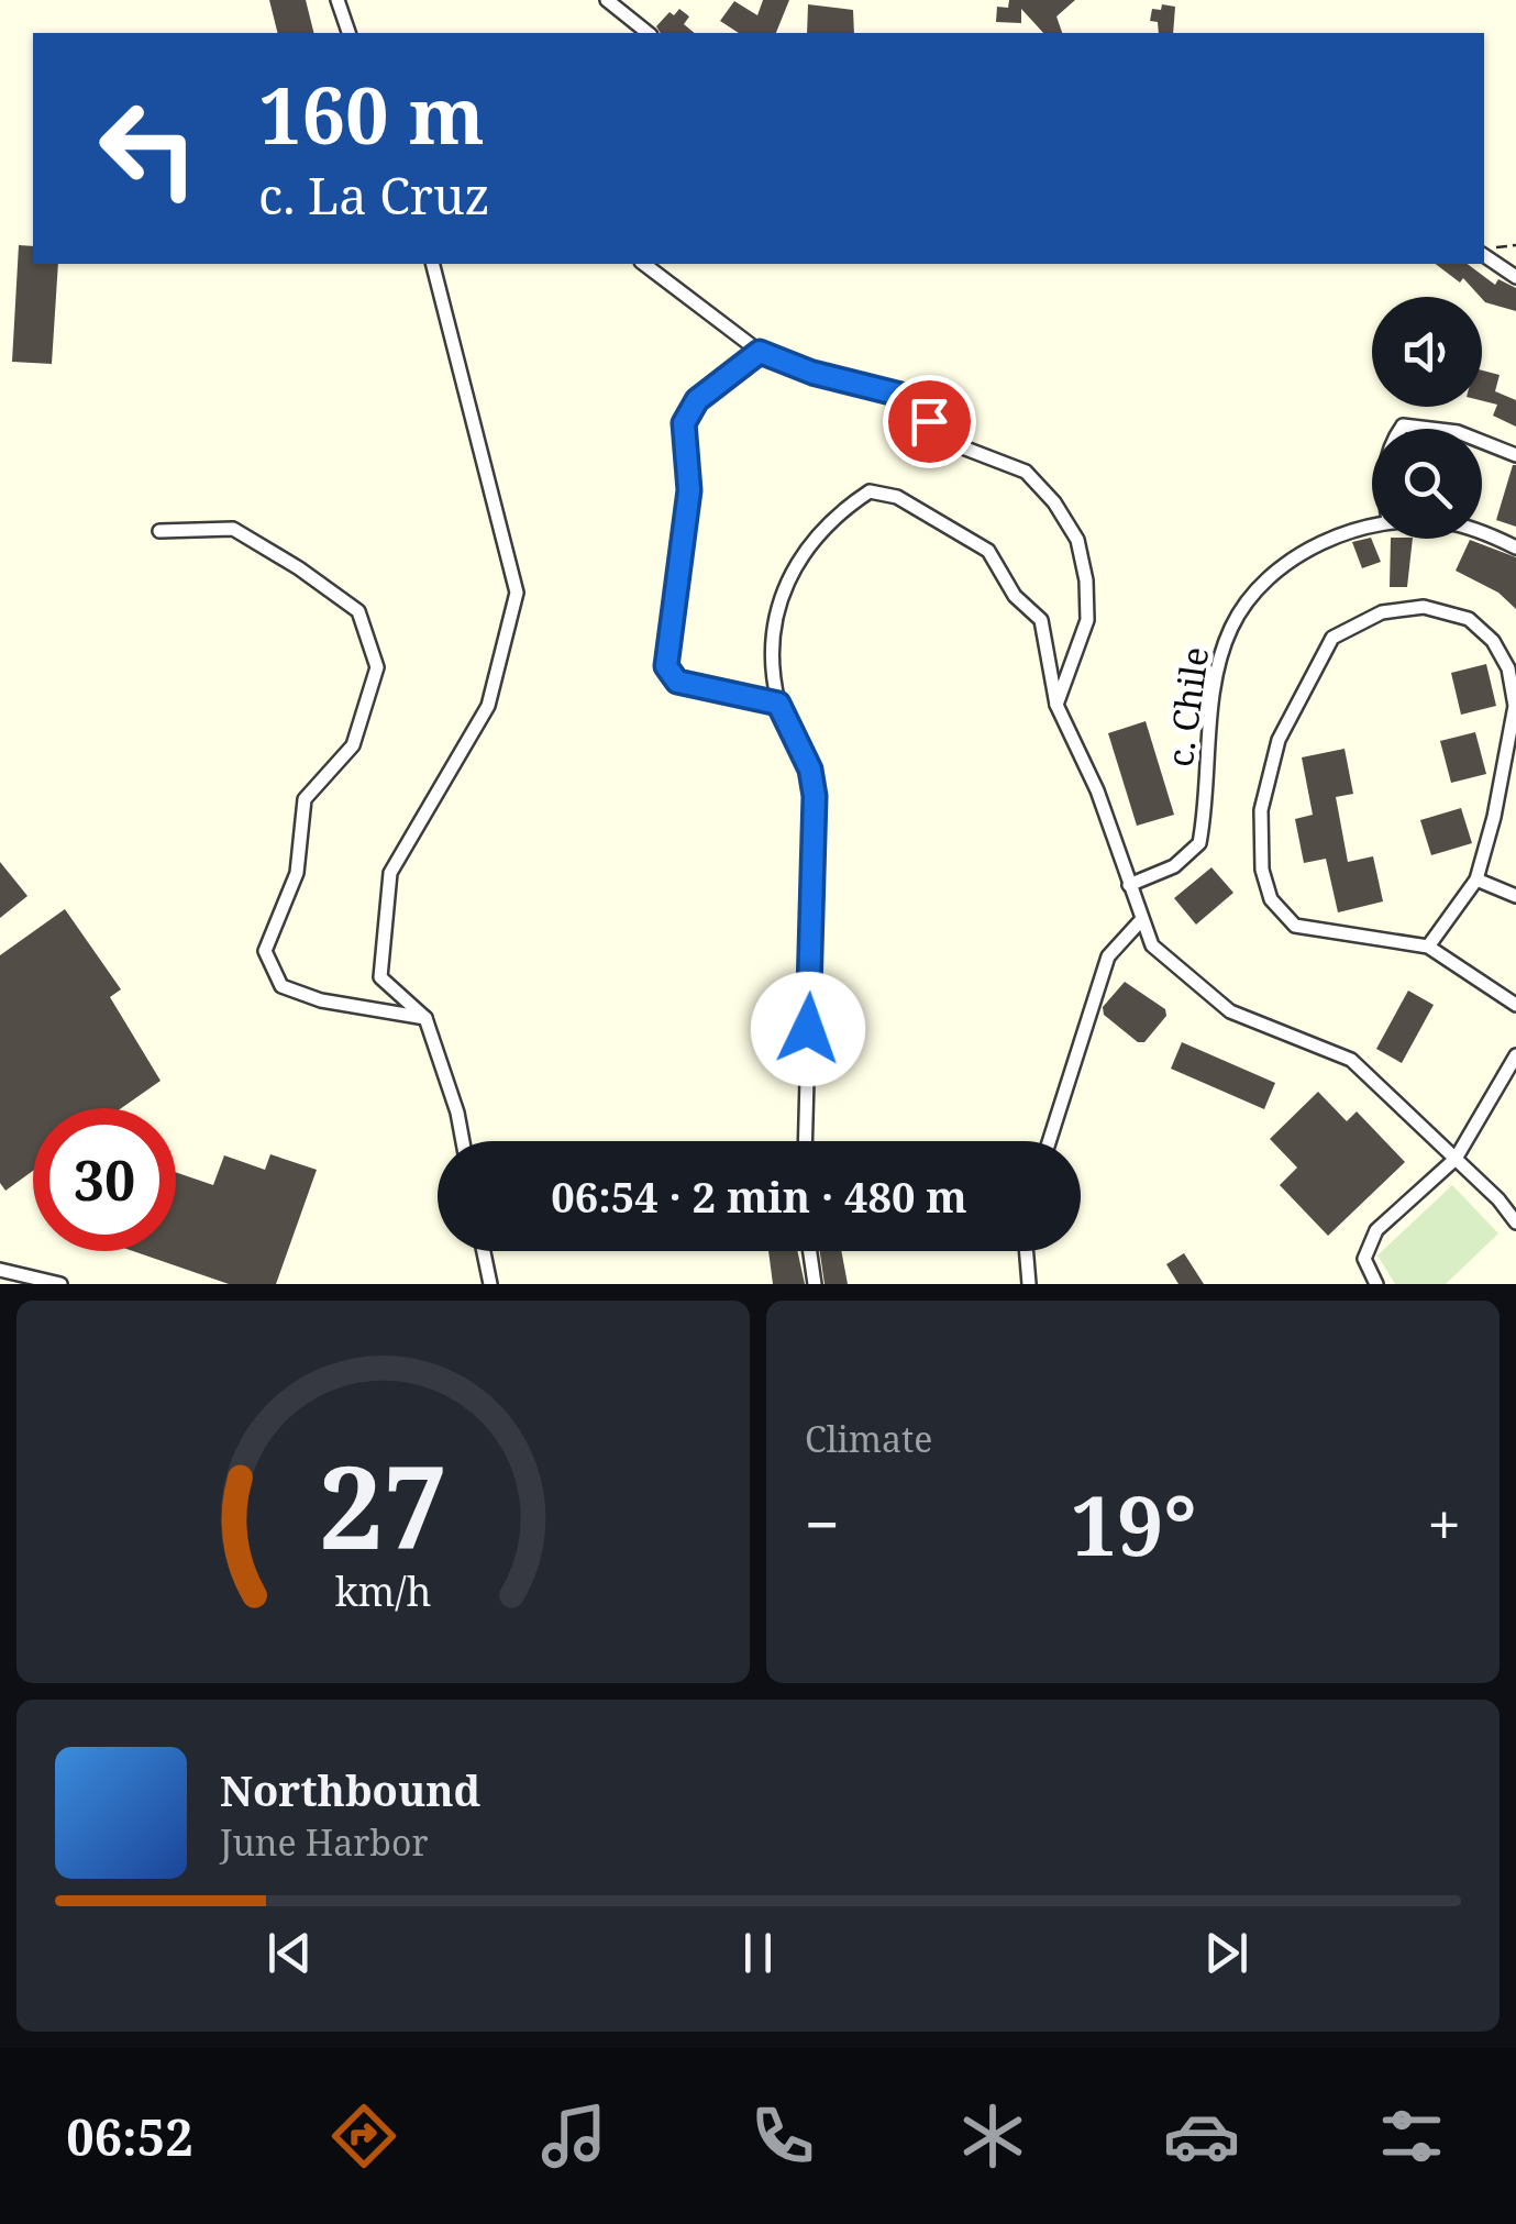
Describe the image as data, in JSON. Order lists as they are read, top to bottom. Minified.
{"streets":{"street":["c. Chile"]},"page":{"turn":["160 m","c. La Cruz"],"limit":"30","trip":"06:54 · 2 min · 480 m","tile":"Climate","heat":["−","19°","+"],"song":["Northbound","June Harbor"],"tabs":"06:52","gauge":["27","km/h"]}}
